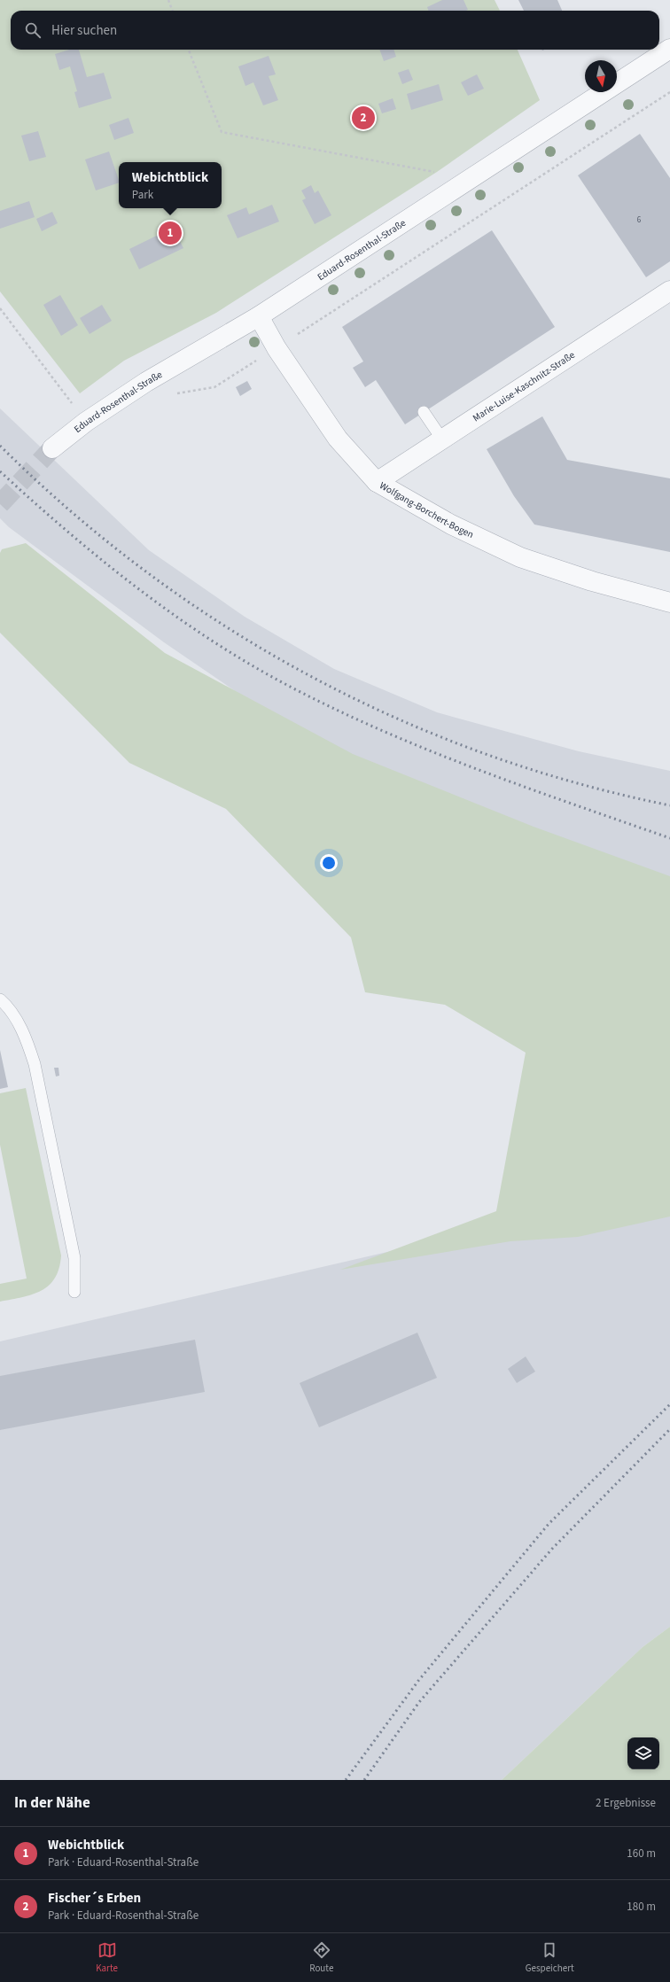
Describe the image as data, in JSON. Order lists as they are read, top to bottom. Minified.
{"streets":{"street":["Eduard-Rosenthal-Straße","Marie-Luise-Kaschnitz-Straße","Wolfgang-Borchert-Bogen"]},"crossings":[["Eduard-Rosenthal-Straße","Wolfgang-Borchert-Bogen"],["Marie-Luise-Kaschnitz-Straße","Wolfgang-Borchert-Bogen"]],"house_numbers":["6"],"north":"bottom","page":{"search":"Hier suchen","pins":["2","1"],"popup":["Webichtblick","Park"],"heading":["In der Nähe","2 Ergebnisse"],"list":[{"mark":"1","name":"Webichtblick","note":"Park · Eduard-Rosenthal-Straße","value":"160 m"},{"mark":"2","name":"Fischer´s Erben","note":"Park · Eduard-Rosenthal-Straße","value":"180 m"}],"nav":["Karte","Route","Gespeichert"]}}
